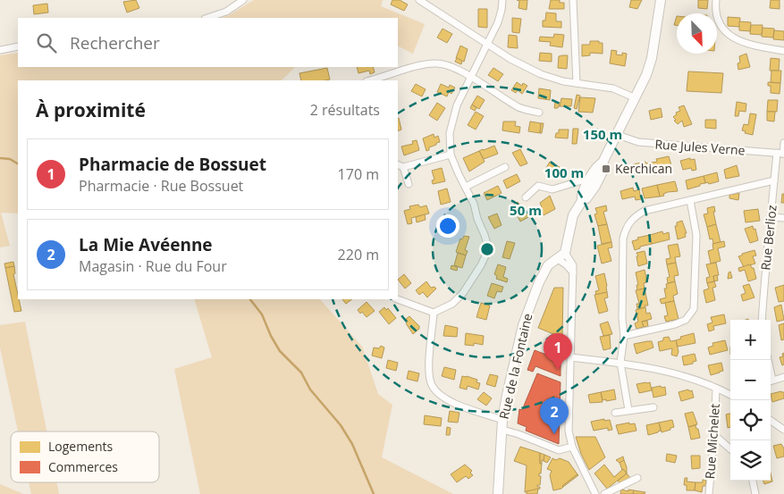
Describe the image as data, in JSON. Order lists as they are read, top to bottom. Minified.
{"streets":{"main road":["Rue de la Fontaine"],"street":["Rue Jules Verne","Rue Berlioz","Rue Michelet"]},"crossings":[["Rue Jules Verne","Rue Berlioz"]],"places":{"transit":["Kerchican"]},"legend":["Logements","Commerces"],"north":"bottom right","page":{"search":"Rechercher","heading":["À proximité","2 résultats"],"list":[{"mark":"1","name":"Pharmacie de Bossuet","note":"Pharmacie · Rue Bossuet","value":"170 m"},{"mark":"2","name":"La Mie Avéenne","note":"Magasin · Rue du Four","value":"220 m"}],"map_buttons":["+","−"],"pins":["1","2"]},"rings":["150 m","100 m","50 m"]}
